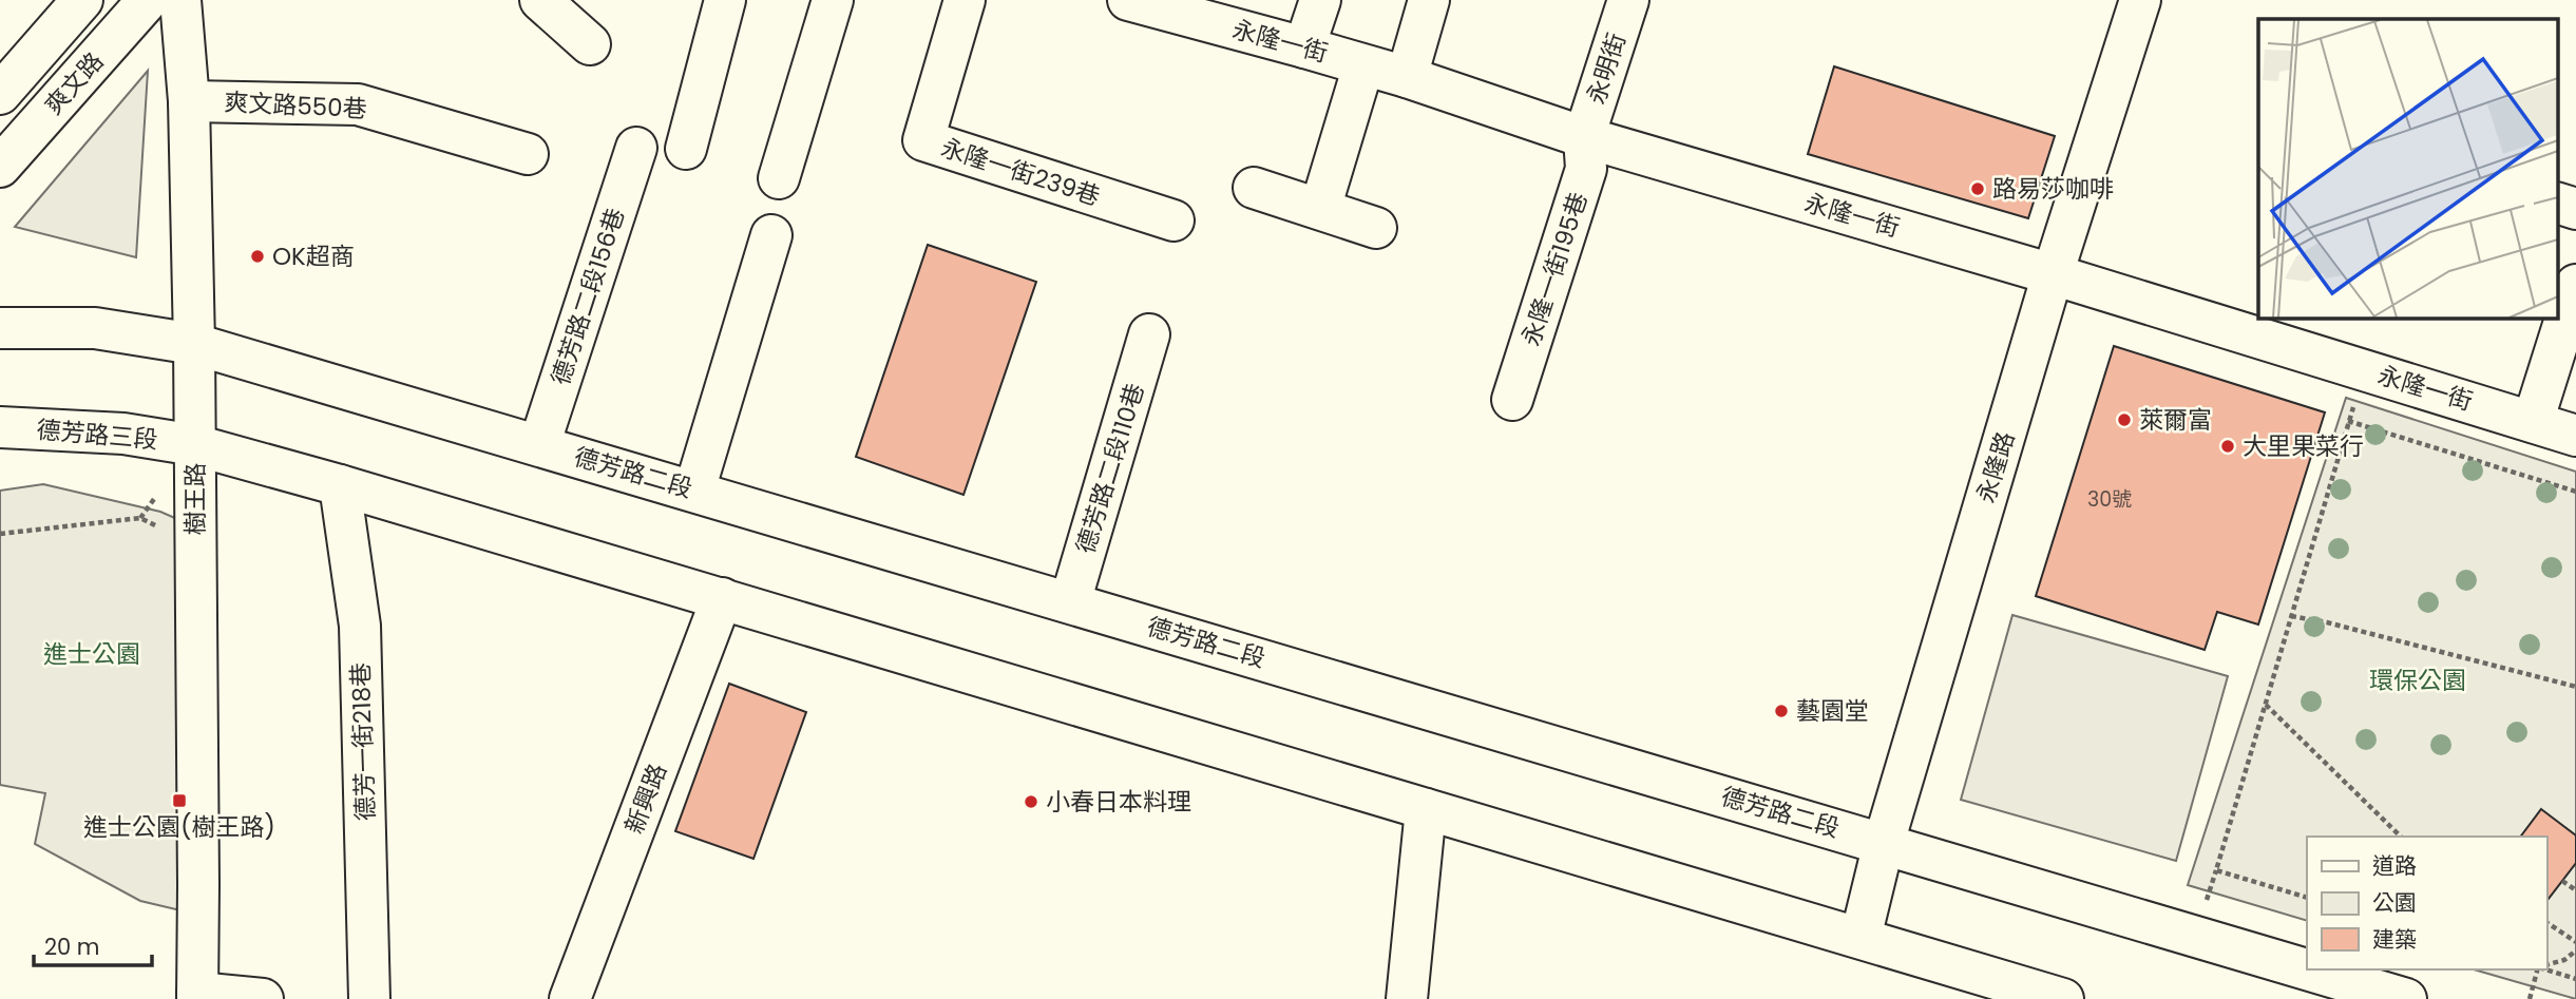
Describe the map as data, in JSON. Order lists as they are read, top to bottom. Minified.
{"streets":{"street":["永隆一街","永明街","爽文路","爽文路550巷","永隆一街239巷","永隆一街195巷","德芳路二段156巷","德芳路三段","永隆路","德芳路二段110巷","德芳路二段","樹王路","德芳一街218巷","新興路"]},"crossings":[["永隆一街","永明街"],["永隆一街","永隆一街195巷"],["永隆一街","永隆路"],["永明街","永隆一街195巷"],["爽文路550巷","樹王路"],["德芳路二段156巷","德芳路二段"],["德芳路三段","樹王路"],["永隆路","德芳路二段"],["德芳路二段110巷","德芳路二段"],["德芳路二段","樹王路"]],"parks":["進士公園","環保公園"],"places":{"other":["路易莎咖啡","OK超商","萊爾富","大里果菜行","藝園堂","小春日本料理"],"transit":["進士公園(樹王路)"]},"house_numbers":["30號"],"legend":["道路","公園","建築"],"scale_bar":"20 m"}
